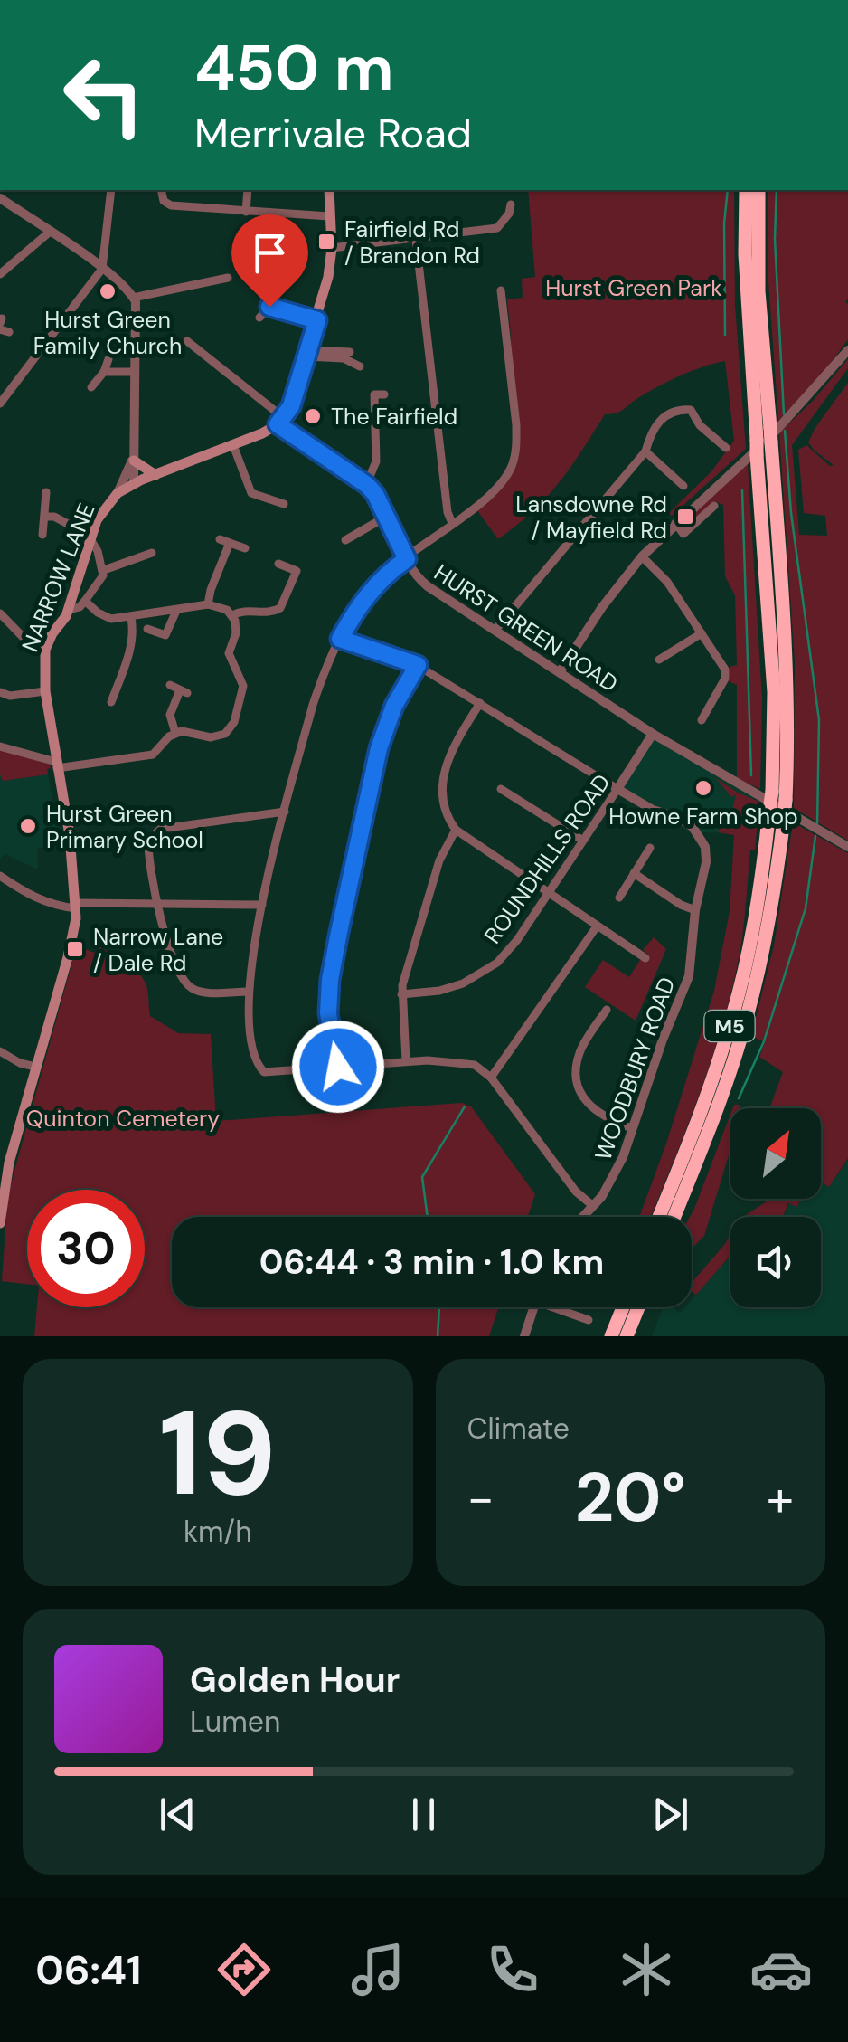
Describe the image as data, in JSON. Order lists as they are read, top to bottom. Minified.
{"streets":{"highway":["M5"],"main road":["NARROW LANE"],"street":["HURST GREEN ROAD","ROUNDHILLS ROAD","WOODBURY ROAD"]},"crossings":[["NARROW LANE","HURST GREEN ROAD"],["HURST GREEN ROAD","ROUNDHILLS ROAD"],["HURST GREEN ROAD","M5"],["ROUNDHILLS ROAD","WOODBURY ROAD"]],"parks":["Hurst Green Park","Quinton Cemetery"],"places":{"transit":["Fairfield Rd / Brandon Rd","Lansdowne Rd / Mayfield Rd","Narrow Lane / Dale Rd"],"other":["Hurst Green Family Church","The Fairfield","Howne Farm Shop","Hurst Green Primary School"]},"north":"top right","page":{"turn":["450 m","Merrivale Road"],"limit":"30","trip":"06:44 · 3 min · 1.0 km","tile":[["19","km/h"],"Climate"],"heat":["−","20°","+"],"song":["Golden Hour","Lumen"],"tabs":"06:41"}}
